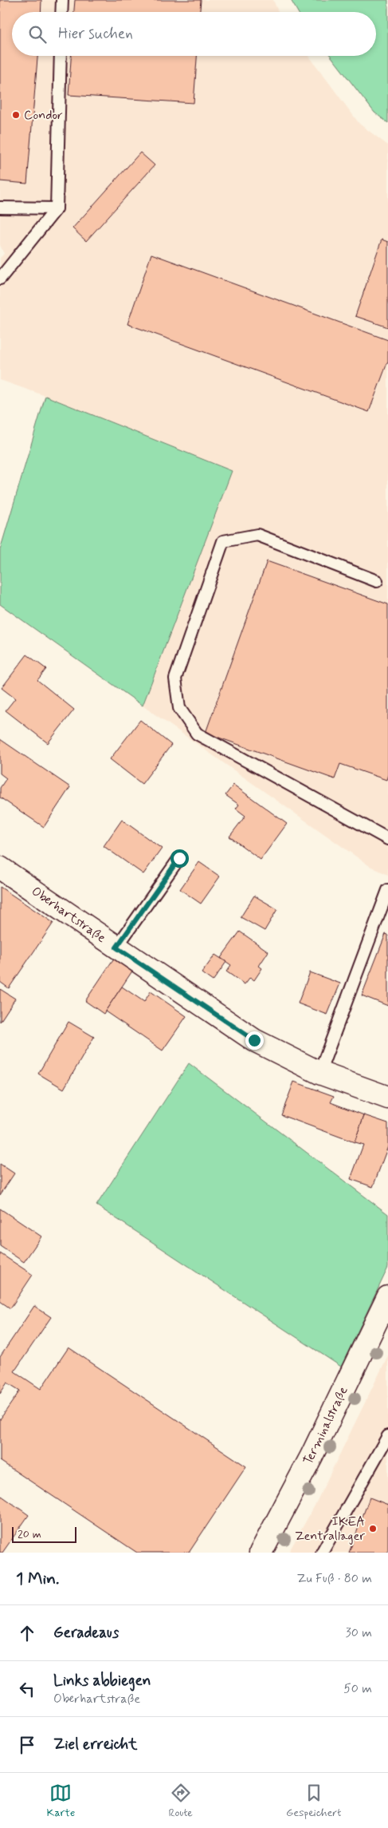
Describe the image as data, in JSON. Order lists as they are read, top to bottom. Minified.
{"streets":{"street":["Oberhartstraße","Terminalstraße"]},"places":["Condor","IKEA Zentrallager"],"scale_bar":"20 m","page":{"search":"Hier suchen","scale":"20 m","heading":["1 Min.","Zu Fuß · 80 m"],"list":[["Geradeaus","30 m"],["Links abbiegen","Oberhartstraße","50 m"],"Ziel erreicht"],"nav":["Karte","Route","Gespeichert"]}}
